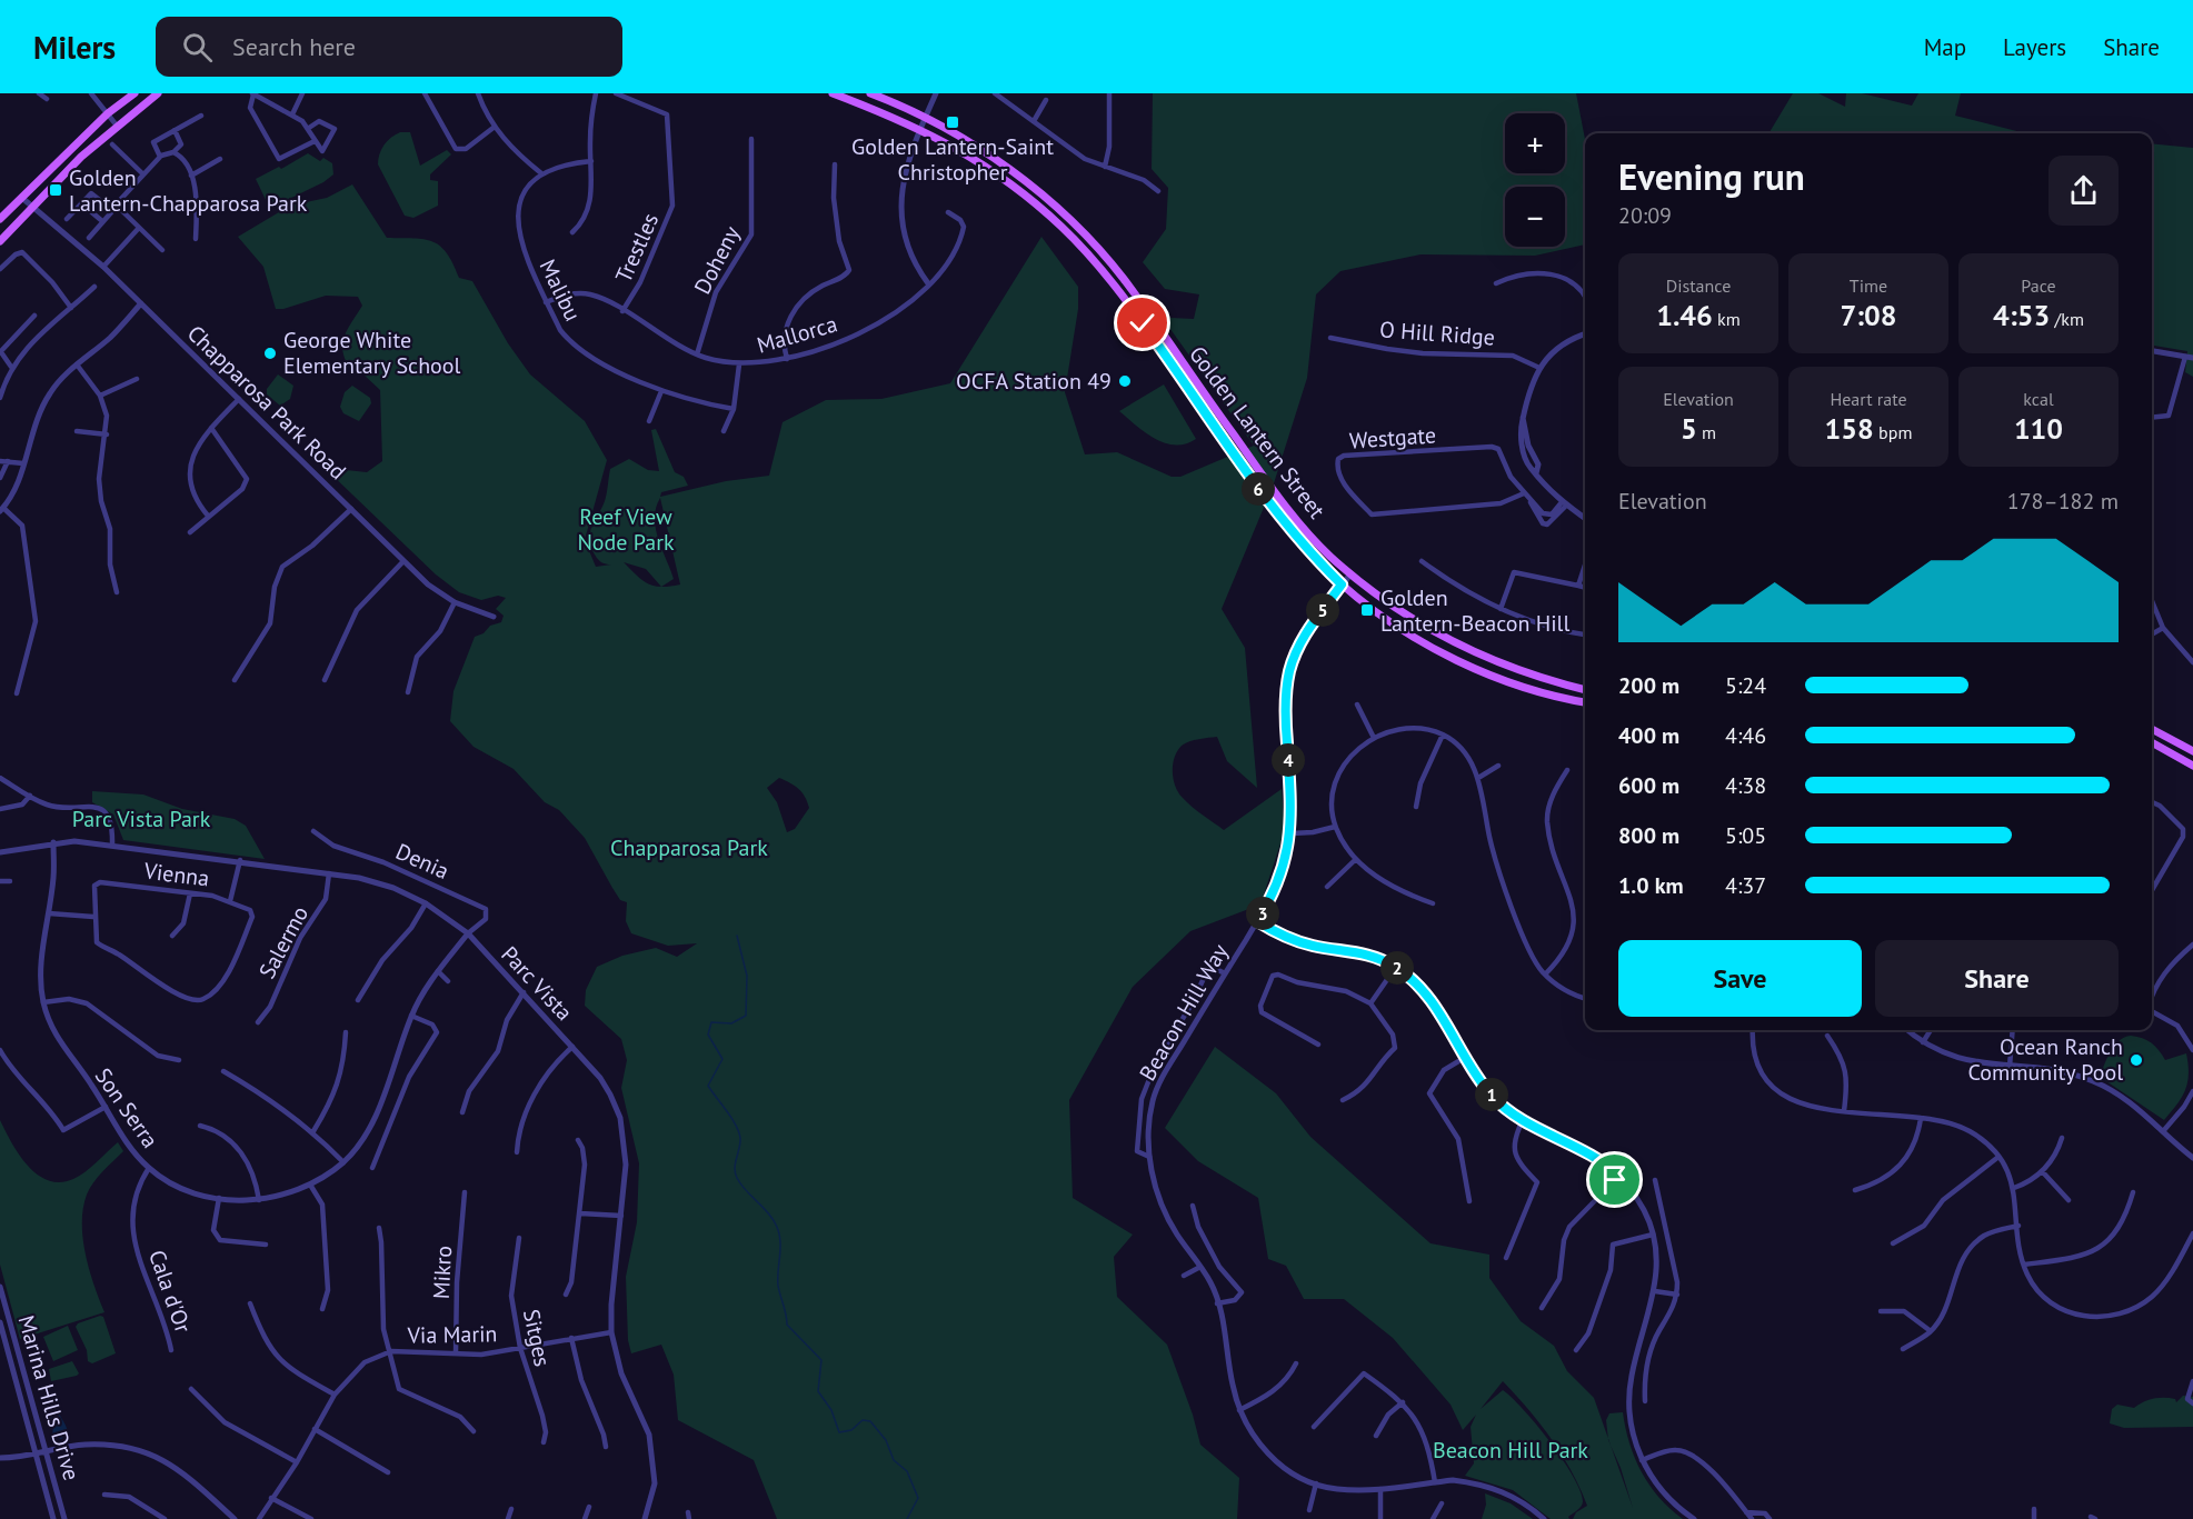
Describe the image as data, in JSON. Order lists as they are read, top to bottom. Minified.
{"streets":{"main road":["Golden Lantern Street"],"street":["Trestles","Doheny","Malibu","O Hill Ridge","Mallorca","Chapparosa Park Road","Westgate","Denia","Vienna","Salermo","Parc Vista","Beacon Hill Way","Son Serra","Mikro","Cala d'Or","Via Marin","Sitges","Marina Hills Drive"]},"crossings":[["Trestles","Mallorca"],["Doheny","Mallorca"],["Malibu","Mallorca"],["Golden Lantern Street","Beacon Hill Way"],["Denia","Parc Vista"],["Denia","Son Serra"],["Salermo","Parc Vista"],["Parc Vista","Son Serra"],["Parc Vista","Via Marin"],["Son Serra","Cala d'Or"],["Mikro","Via Marin"],["Via Marin","Sitges"]],"parks":["Reef View Node Park","Parc Vista Park","Chapparosa Park","Beacon Hill Park"],"places":{"transit":["Golden Lantern-Saint Christopher","Golden Lantern-Chapparosa Park","Golden Lantern-Beacon Hill"],"other":["George White Elementary School","OCFA Station 49","Ocean Ranch Community Pool"]},"page":{"header":"Milers","search":"Search here","nav":["Map","Layers","Share"],"map_buttons":["+","−"],"heading":["Evening run","20:09"],"stats":[["Distance","1.46 km"],["Time","7:08"],["Pace","4:53 /km"],["Elevation","5 m"],["Heart rate","158 bpm"],["kcal","110"]],"pins":["6","5","4","3","2","1"],"chart":["Elevation","178–182 m"],"list":[{"name":"200 m","note":"5:24"},{"name":"400 m","note":"4:46"},{"name":"600 m","note":"4:38"},{"name":"800 m","note":"5:05"},{"name":"1.0 km","note":"4:37"}],"buttons":["Save","Share"]}}
